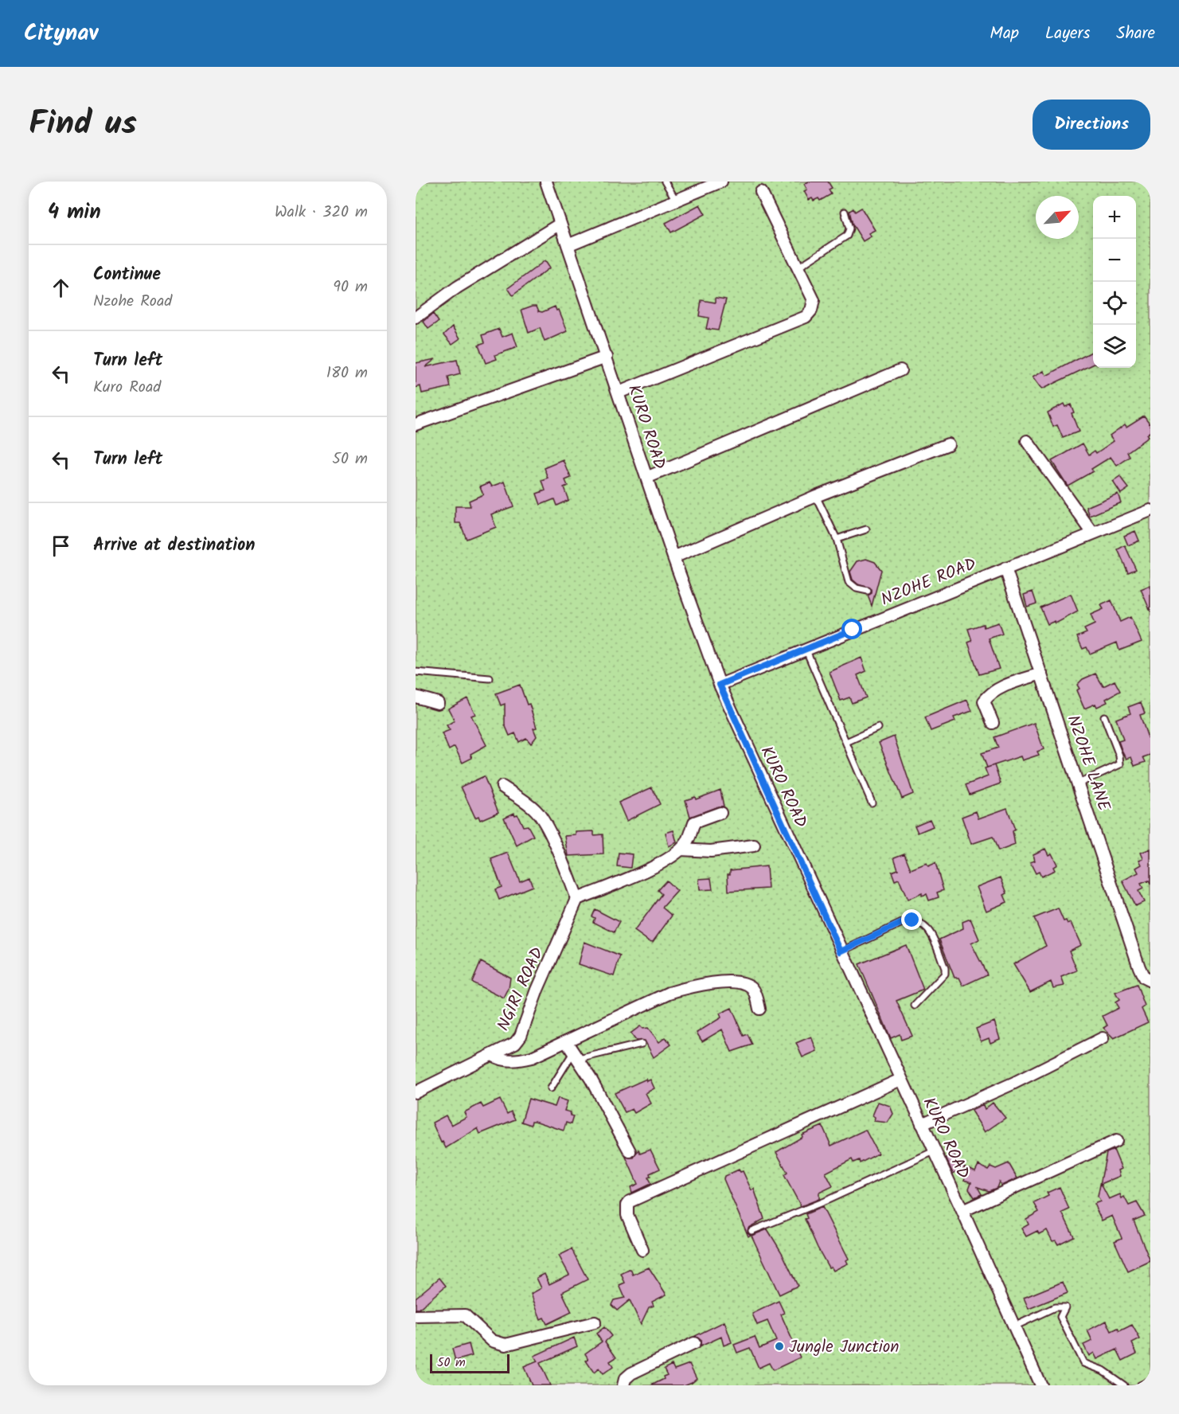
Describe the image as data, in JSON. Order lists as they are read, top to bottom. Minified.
{"streets":{"street":["KURO ROAD","NZOHE ROAD","NZOHE LANE","NGIRI ROAD"]},"crossings":[["KURO ROAD","NZOHE ROAD"],["NZOHE ROAD","NZOHE LANE"]],"places":["Jungle Junction"],"scale_bar":"50 m","north":"top right","page":{"header":"Citynav","nav":["Map","Layers","Share"],"title":"Find us","buttons":"Directions","heading":["4 min","Walk · 320 m"],"map_buttons":["+","−"],"list":[["Continue","Nzohe Road","90 m"],["Turn left","Kuro Road","180 m"],["Turn left","50 m"],"Arrive at destination"],"scale":"50 m"}}
